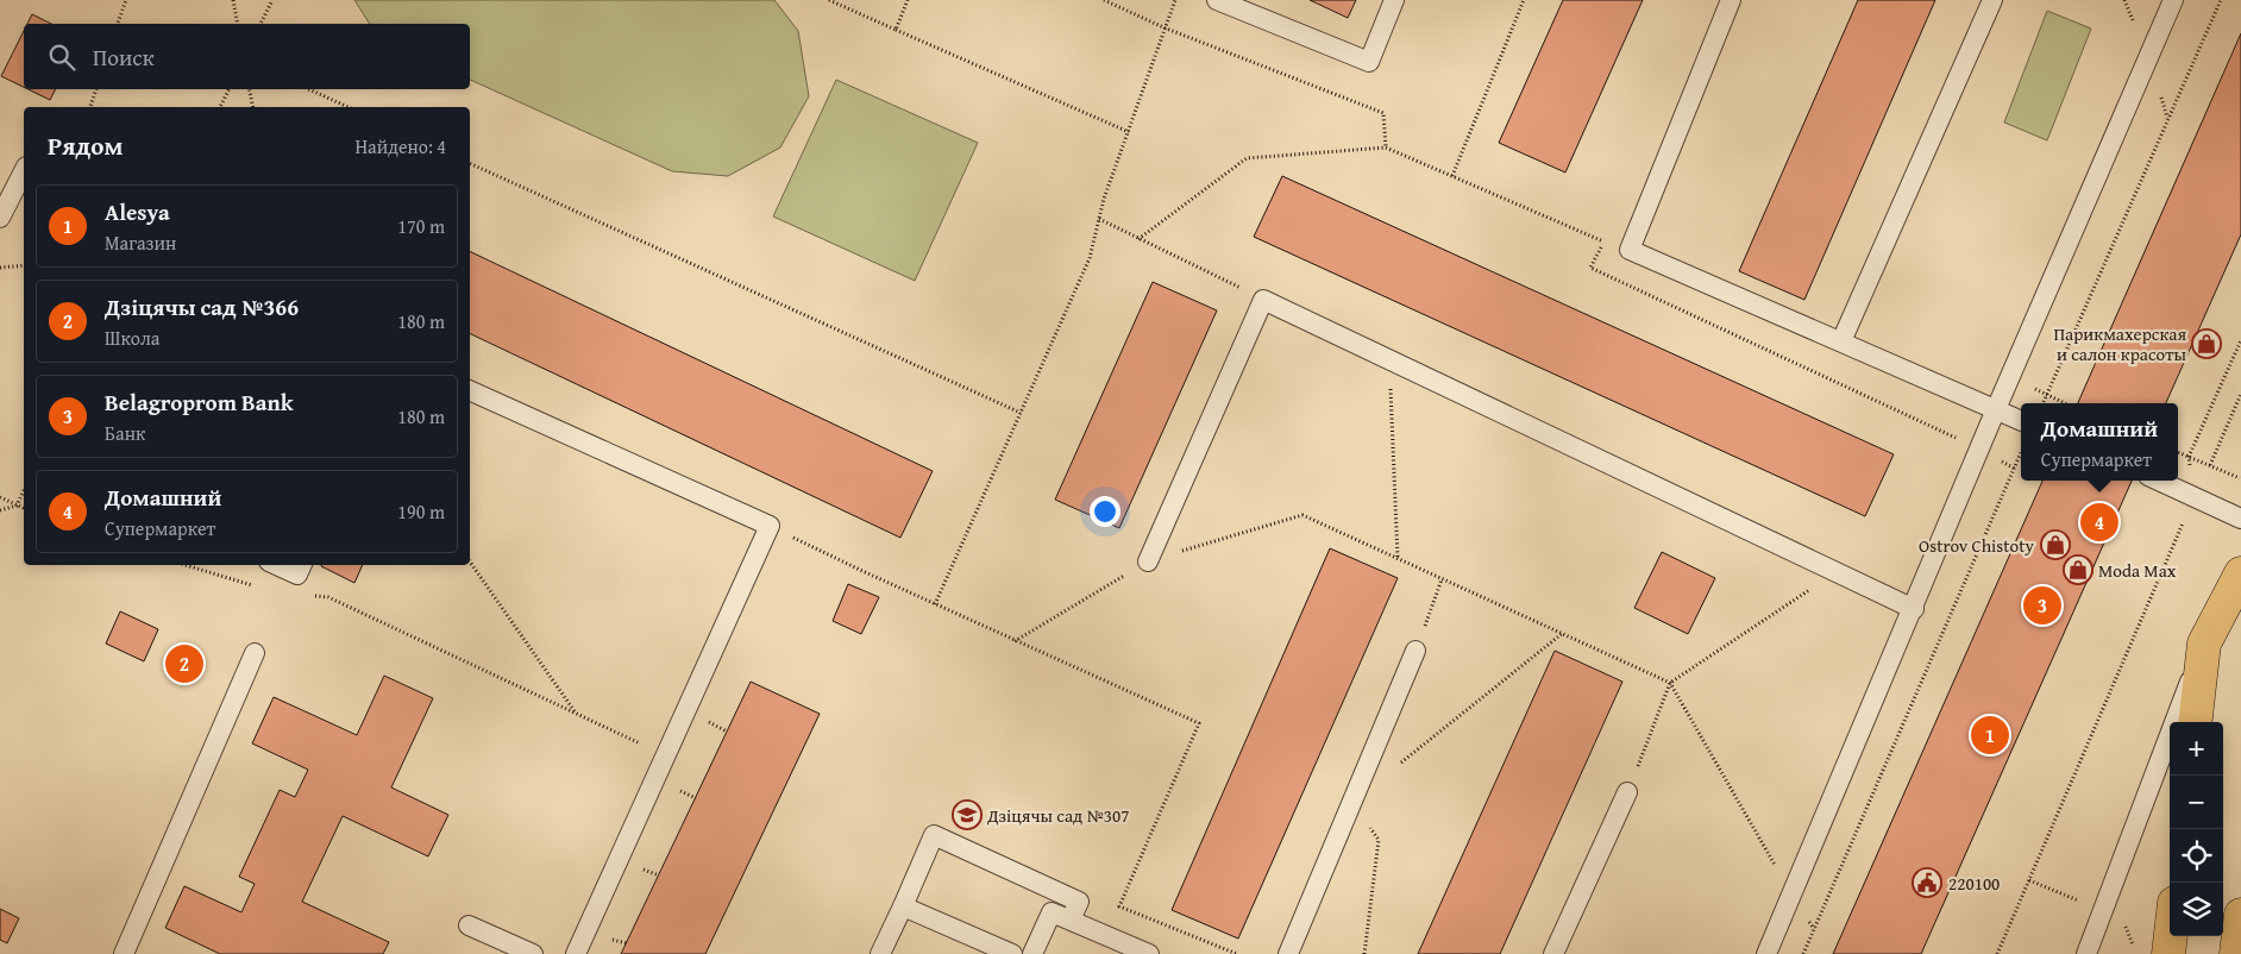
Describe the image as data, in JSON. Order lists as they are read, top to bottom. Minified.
{"places":{"shop":["Парикмахерская и салон красоты","Ostrov Chistoty","Moda Max"],"school or university":["Дзіцячы сад №307"],"public building":["220100"]},"page":{"search":"Поиск","heading":["Рядом","Найдено: 4"],"list":[{"mark":"1","name":"Alesya","note":"Магазин","value":"170 m"},{"mark":"2","name":"Дзіцячы сад №366","note":"Школа","value":"180 m"},{"mark":"3","name":"Belagroprom Bank","note":"Банк","value":"180 m"},{"mark":"4","name":"Домашний","note":"Супермаркет","value":"190 m"}],"popup":["Домашний","Супермаркет"],"pins":["4","3","2","1"],"map_buttons":["+","−"]}}
